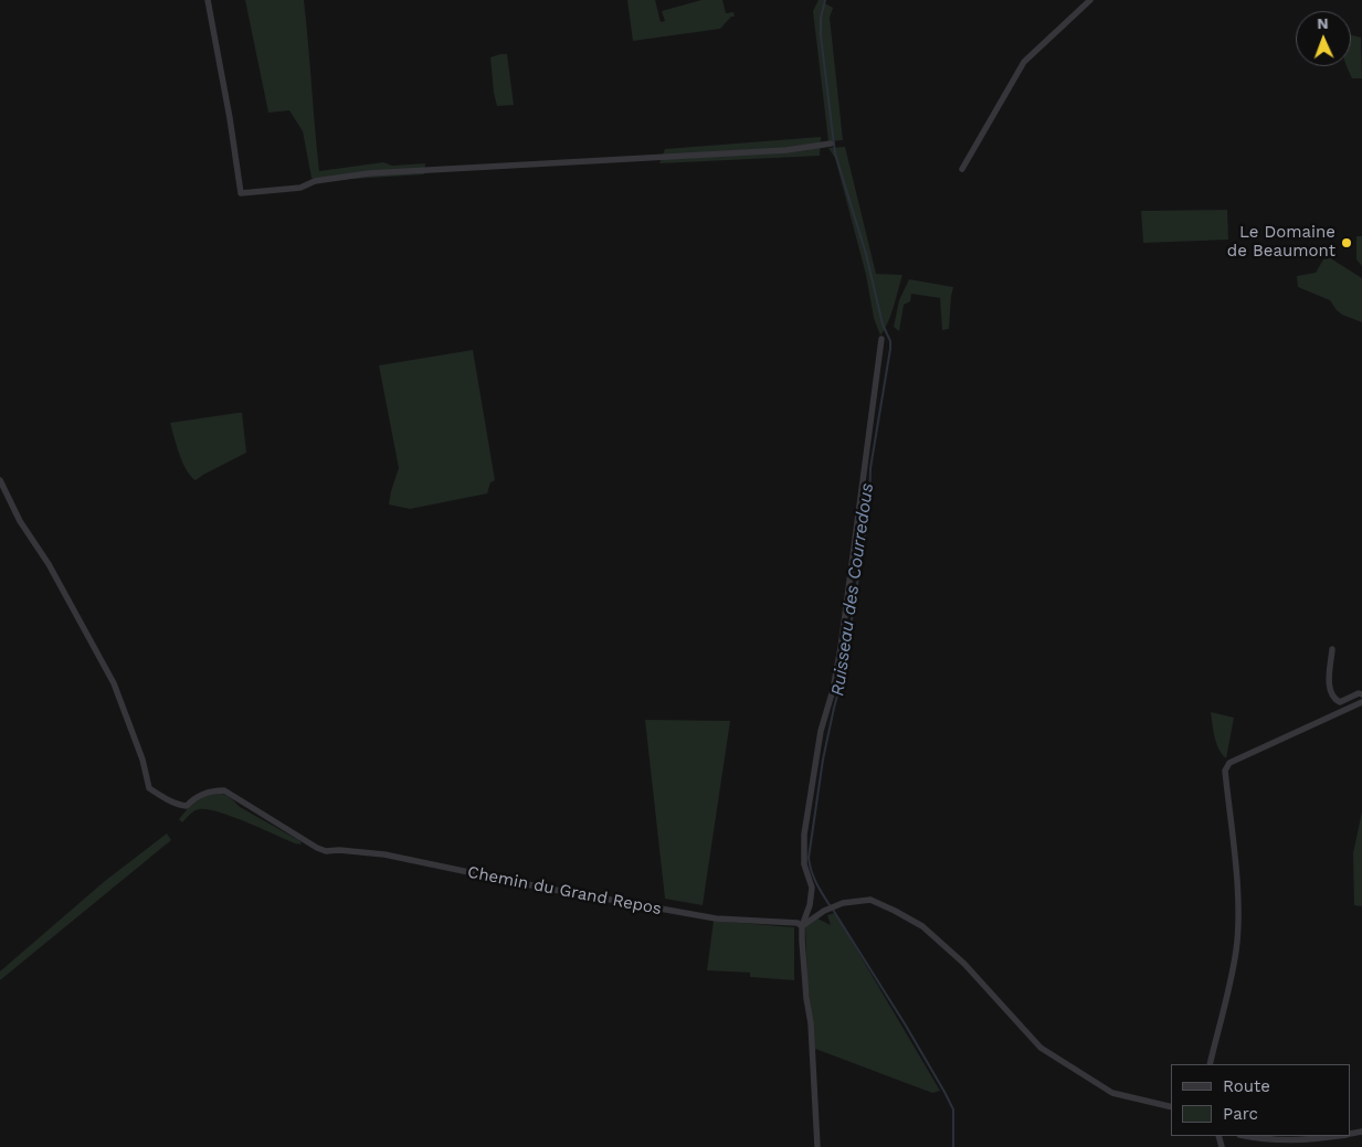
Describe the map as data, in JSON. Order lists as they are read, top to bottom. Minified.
{"streets":{"street":["Chemin du Grand Repos"]},"water":["Ruisseau des Courredous"],"places":["Le Domaine de Beaumont"],"legend":["Route","Parc"],"north":"top"}
